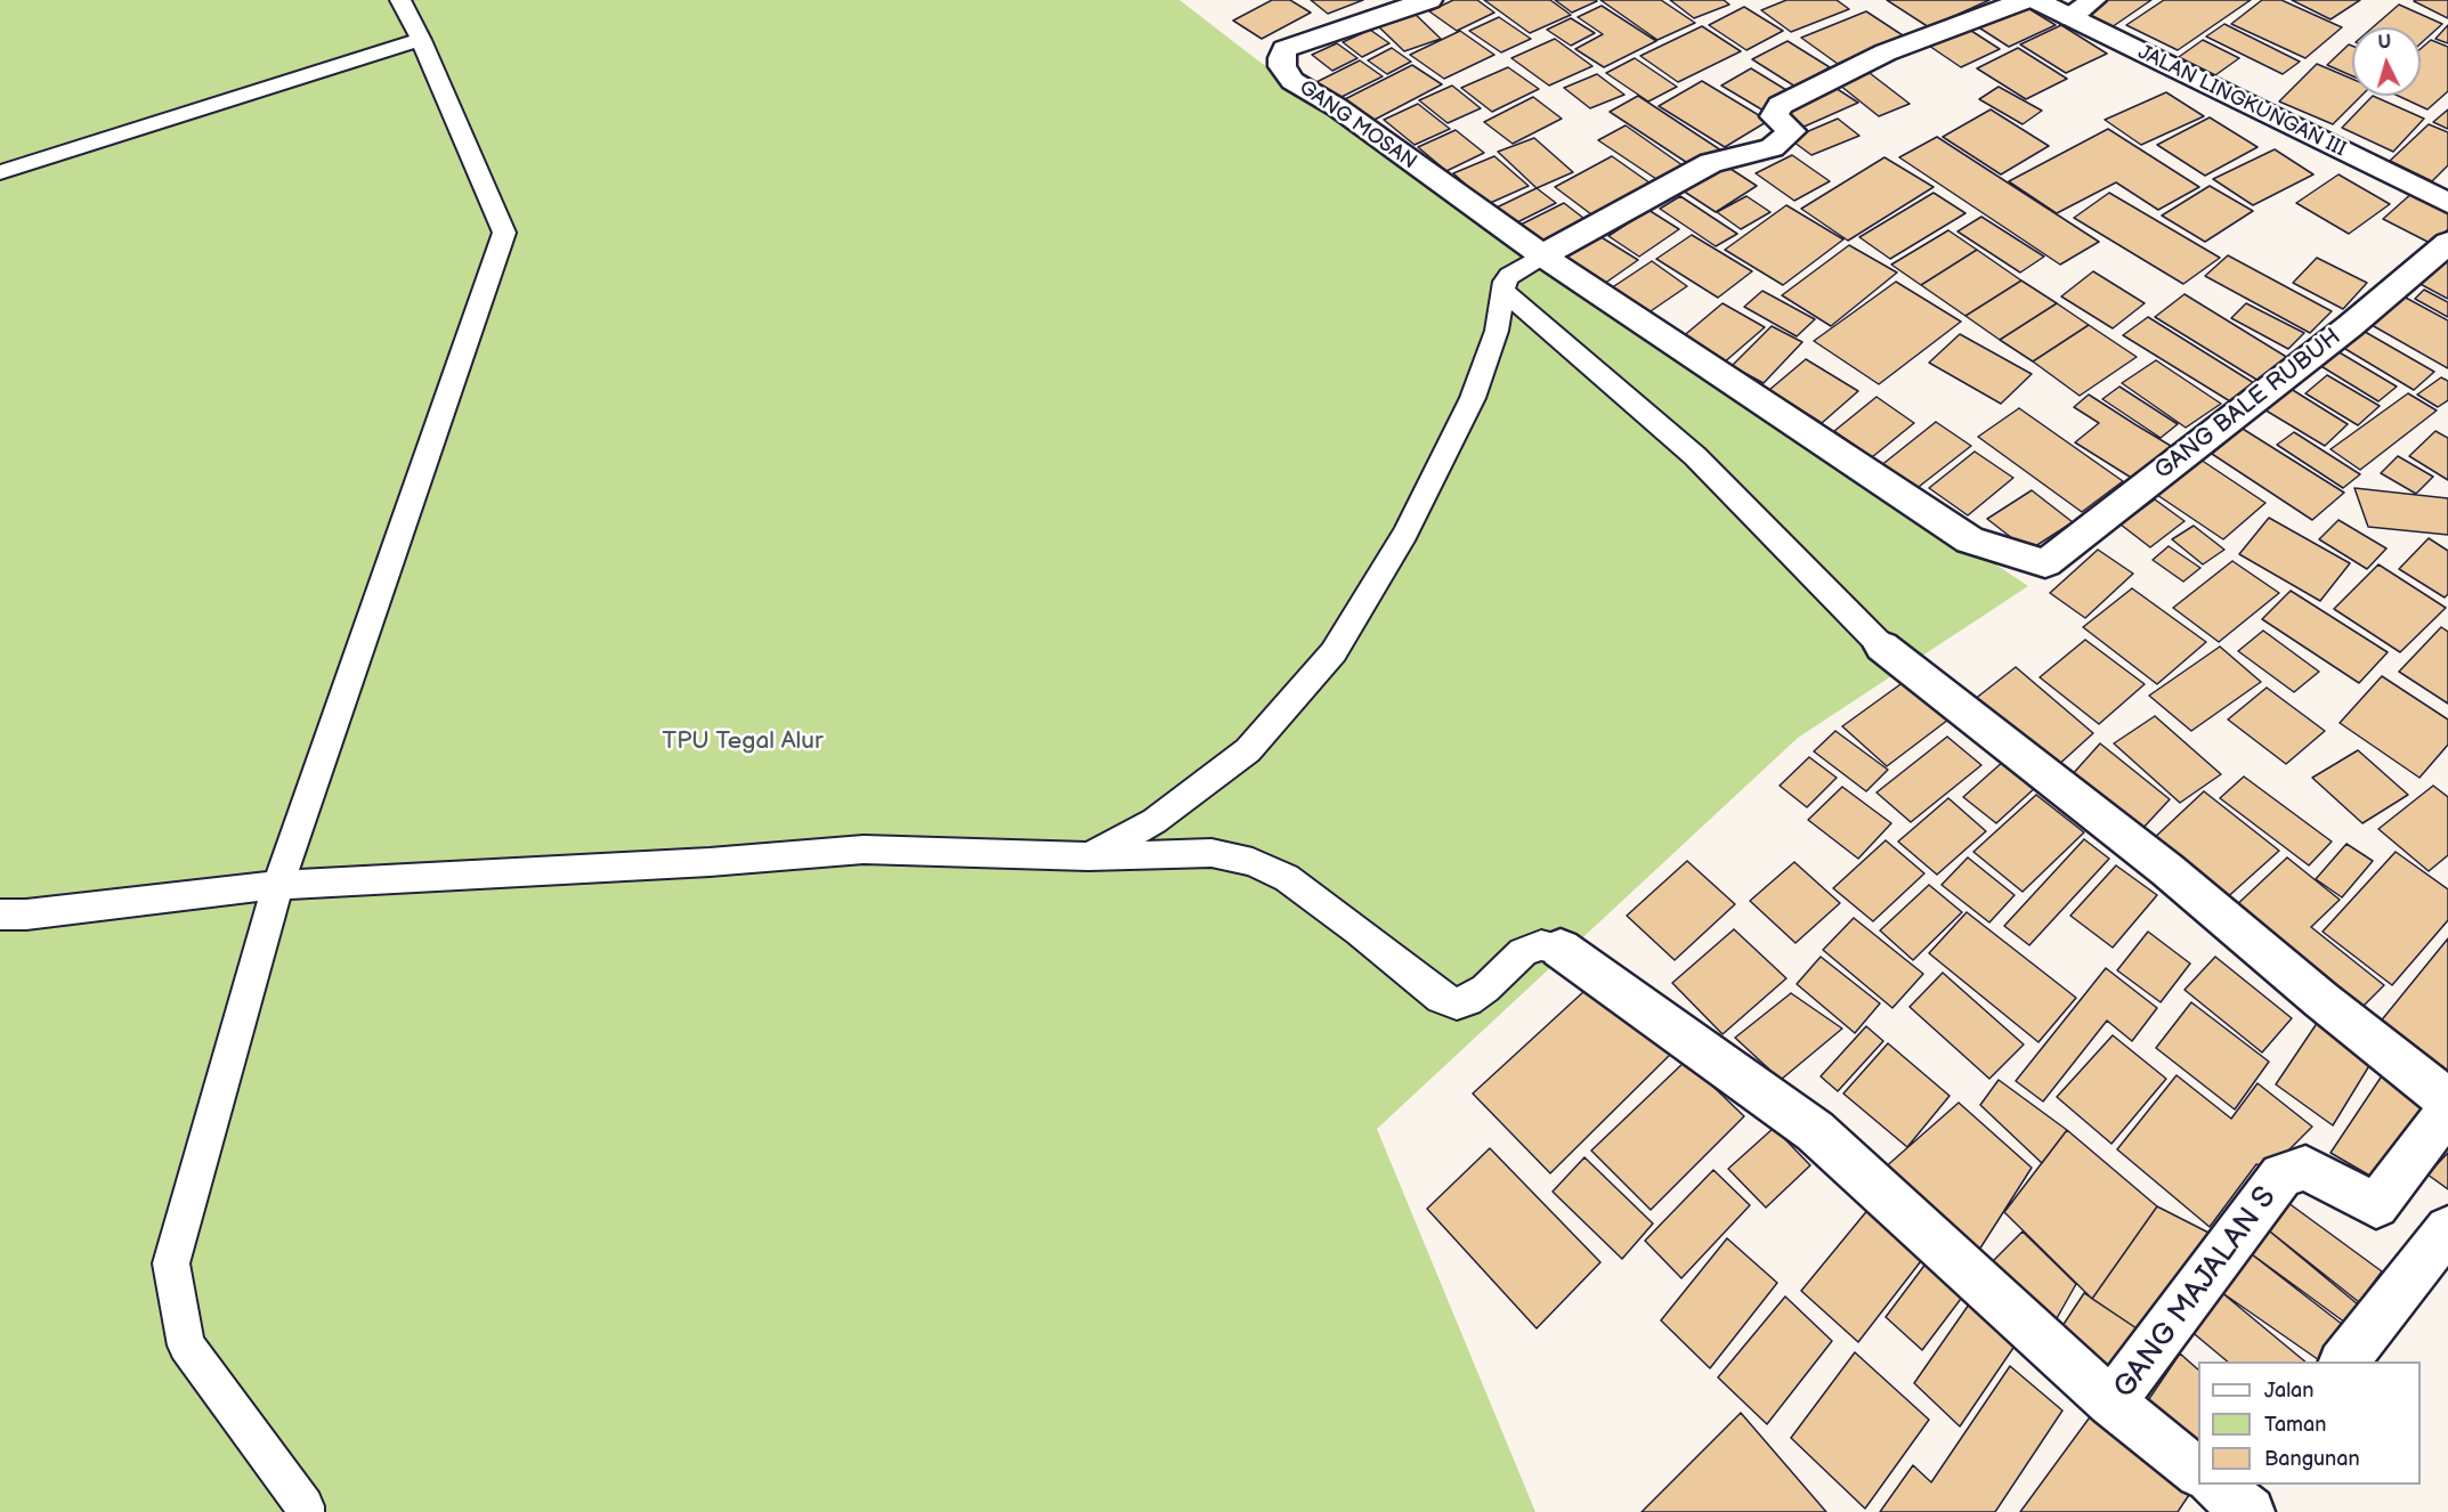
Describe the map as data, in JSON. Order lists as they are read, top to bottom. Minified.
{"streets":{"street":["JALAN LINGKUNGAN III","GANG MOSAN","GANG BALE RUBUH","GANG MAJALAN S"]},"crossings":[["GANG MOSAN","GANG BALE RUBUH"]],"parks":["TPU Tegal Alur"],"legend":["Jalan","Taman","Bangunan"],"north":"top"}
